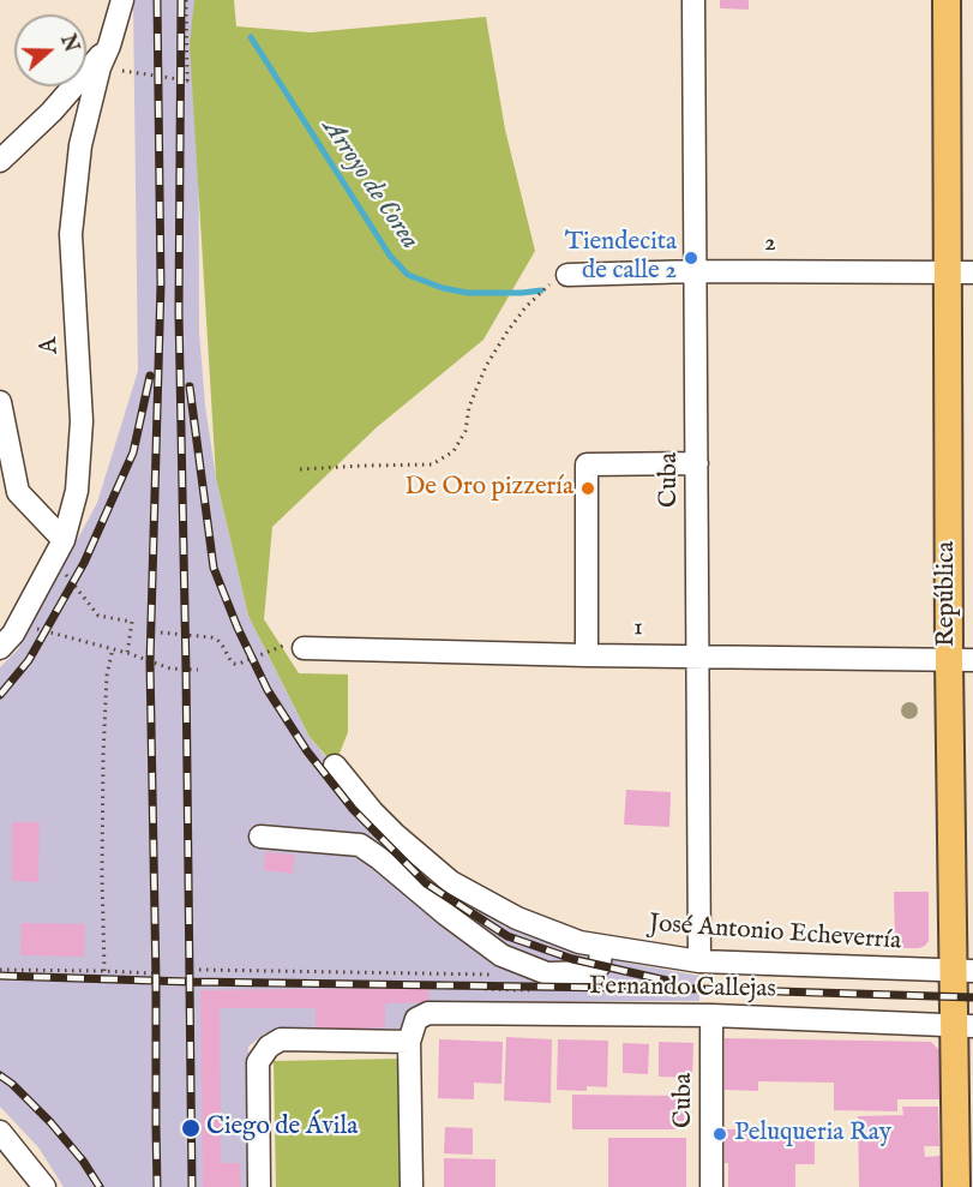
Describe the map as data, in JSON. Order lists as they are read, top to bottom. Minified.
{"streets":{"main road":["República"],"street":["2","A","Cuba","1","José Antonio Echeverría","Fernando Callejas"]},"crossings":[["2","Cuba"],["2","República"],["Cuba","1"],["Cuba","José Antonio Echeverría"],["Cuba","Fernando Callejas"],["República","1"],["República","José Antonio Echeverría"],["República","Fernando Callejas"]],"water":["Arroyo de Corea"],"places":["Tiendecita de calle 2","De Oro pizzería","Ciego de Ávila","Peluqueria Ray"],"north":"right"}
